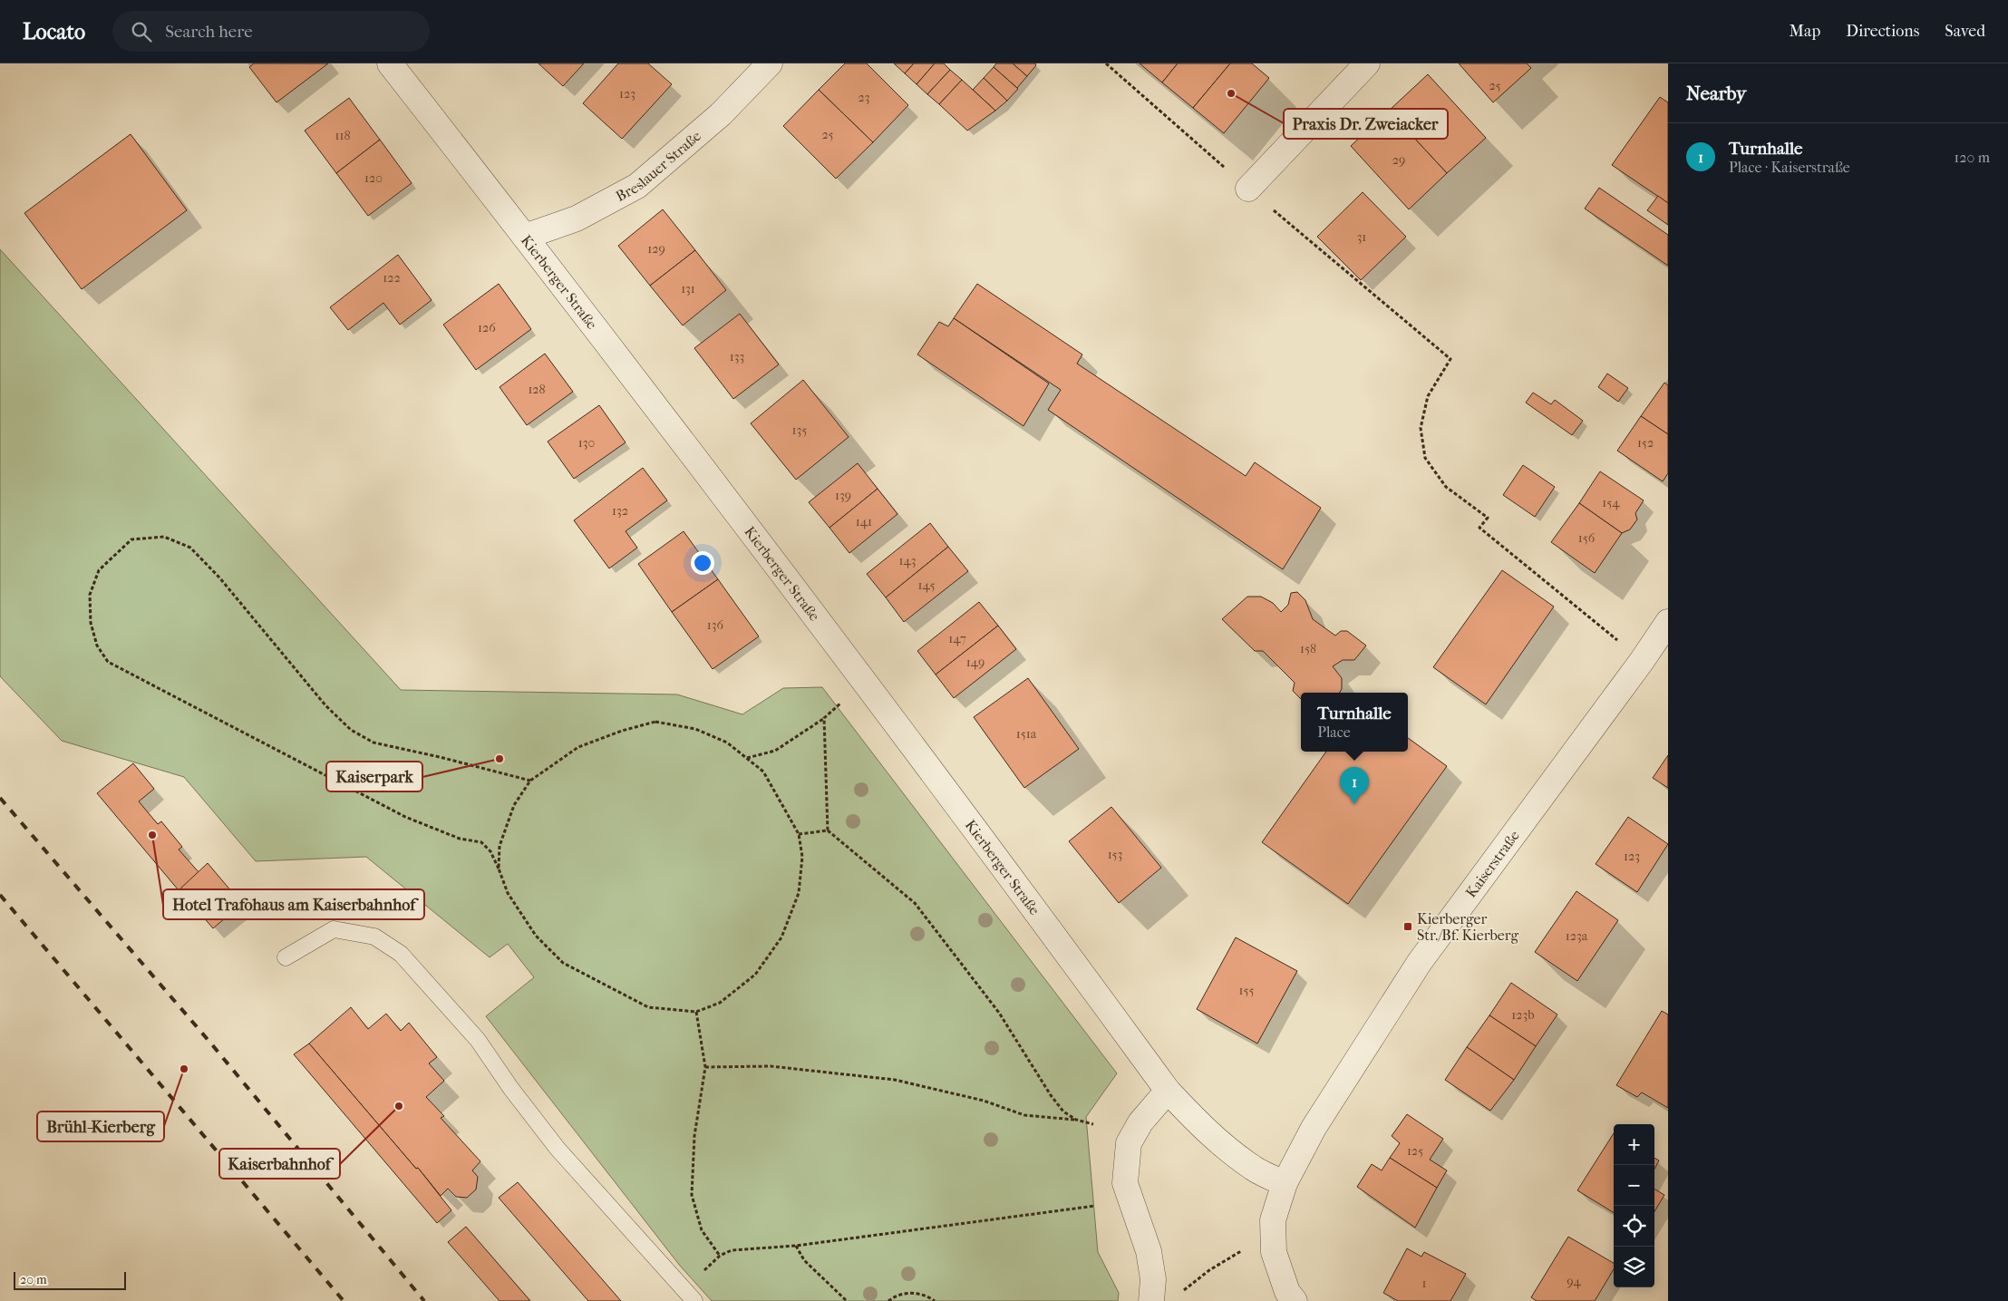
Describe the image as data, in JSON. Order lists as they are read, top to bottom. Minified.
{"streets":{"street":["Breslauer Straße","Kierberger Straße","Kaiserstraße"]},"crossings":[["Breslauer Straße","Kierberger Straße"],["Kierberger Straße","Kaiserstraße"]],"places":{"other":["Praxis Dr. Zweiacker","Kaiserpark","Hotel Trafohaus am Kaiserbahnhof","Brühl-Kierberg","Kaiserbahnhof"],"transit":["Kierberger Str./Bf. Kierberg"]},"house_numbers":["25","123","23","25","118","29","120","31","129","122","131","126","133","128","135","130","152","139","154","132","141","156","143","145","136","147","158","149","151a","153","123","123a","155","123b","125","94","1"],"scale_bar":"20 m","page":{"header":"Locato","search":"Search here","nav":["Map","Directions","Saved"],"heading":"Nearby","list":[{"mark":"1","name":"Turnhalle","note":"Place · Kaiserstraße","value":"120 m"}],"popup":["Turnhalle","Place"],"pins":"1","map_buttons":["+","−"],"scale":"20 m"}}
